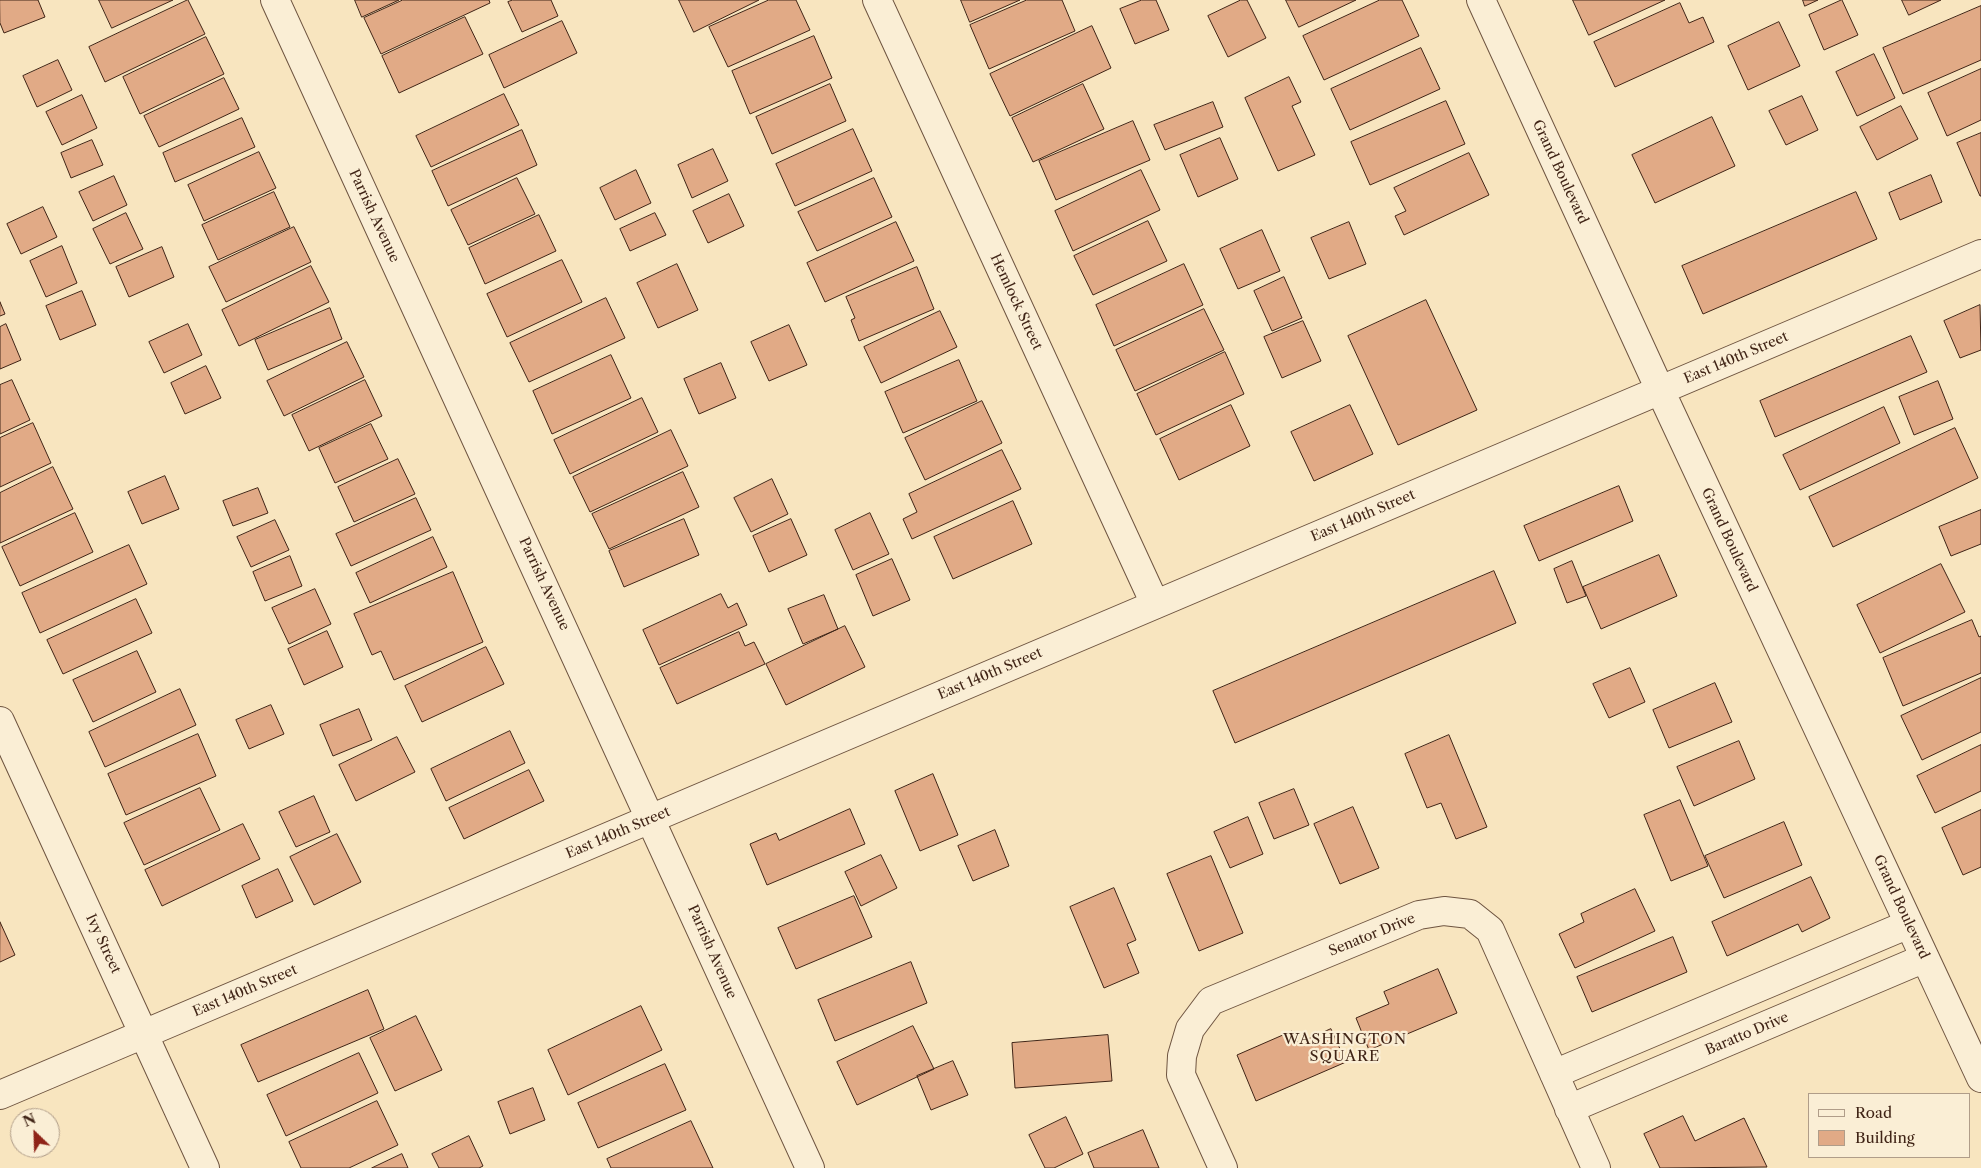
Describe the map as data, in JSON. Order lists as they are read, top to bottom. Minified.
{"streets":{"street":["Grand Boulevard","Parrish Avenue","Hemlock Street","East 140th Street","Senator Drive","Ivy Street","Baratto Drive"]},"crossings":[["Grand Boulevard","East 140th Street"],["Grand Boulevard","Baratto Drive"],["Parrish Avenue","East 140th Street"],["Hemlock Street","East 140th Street"],["East 140th Street","Ivy Street"],["Senator Drive","Baratto Drive"]],"districts":["WASHINGTON SQUARE"],"legend":["Road","Building"],"north":"top left"}
